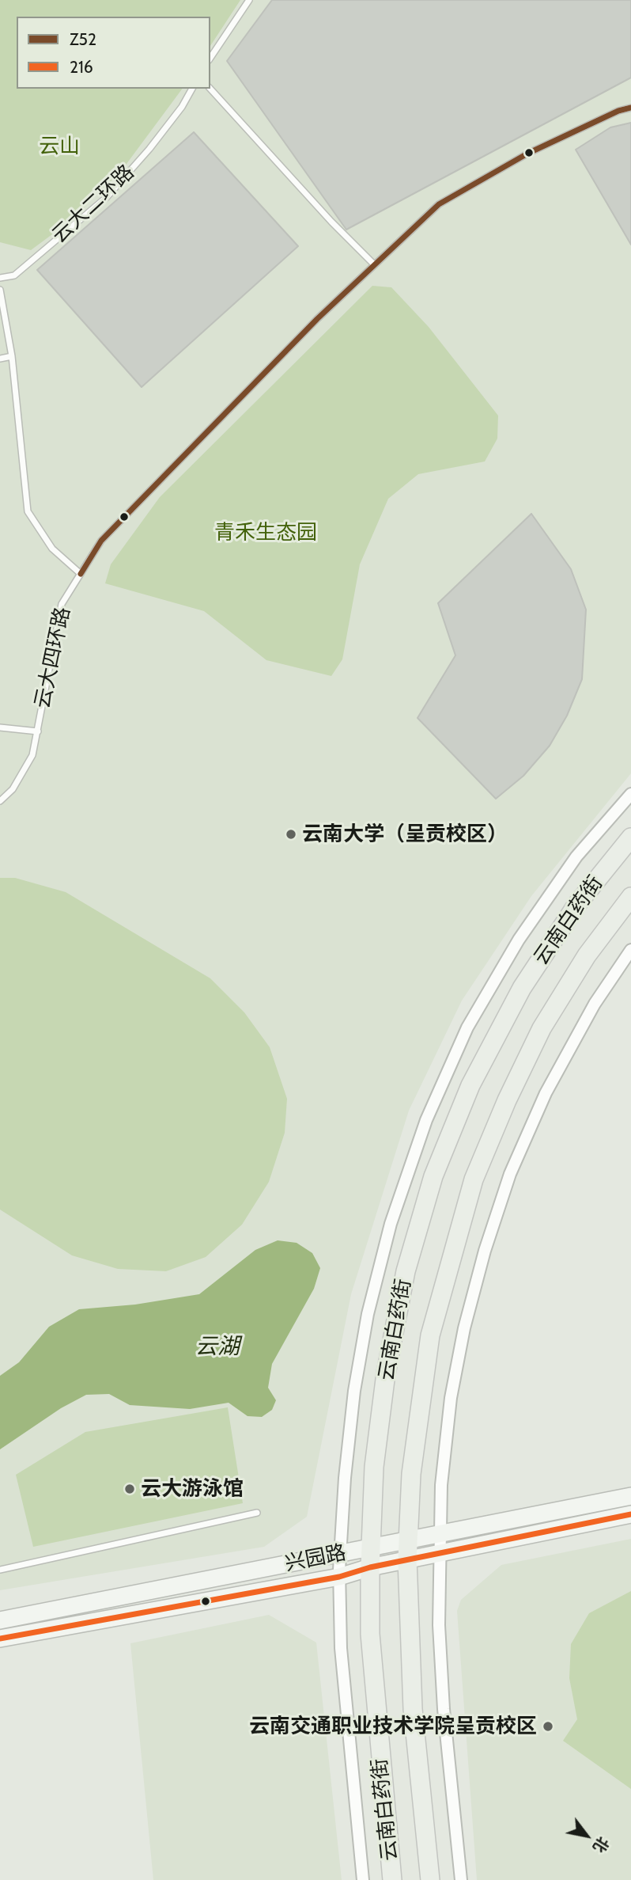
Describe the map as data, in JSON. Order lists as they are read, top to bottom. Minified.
{"streets":{"main road":["云南白药街","兴园路"],"lane":["云大二环路","云大四环路"]},"crossings":[["云南白药街","兴园路"]],"water":["云湖"],"parks":["云山","青禾生态园"],"places":["云南大学（呈贡校区）","云大游泳馆","云南交通职业技术学院呈贡校区"],"lines":["transit line Z52","transit line 216"],"legend":["Z52","216"],"north":"bottom right"}
